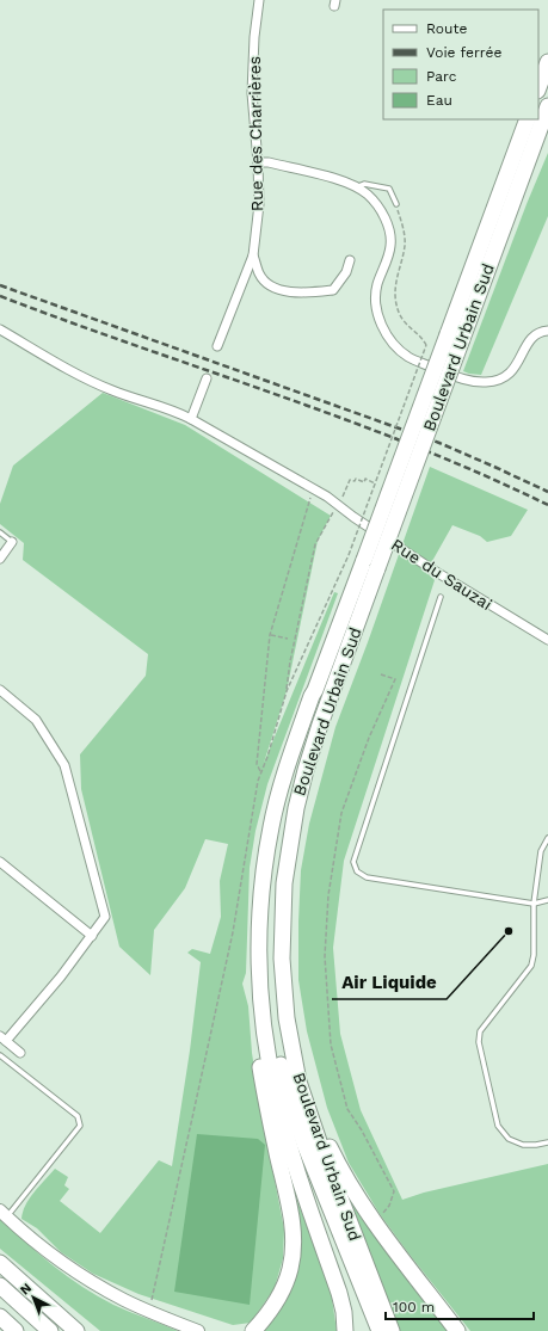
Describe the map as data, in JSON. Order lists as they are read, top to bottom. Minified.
{"streets":{"highway":["Boulevard Urbain Sud"],"street":["Rue des Charrières","Rue du Sauzai"]},"places":["Air Liquide"],"legend":["Route","Voie ferrée","Parc","Eau"],"scale_bar":"100 m","north":"top left"}
